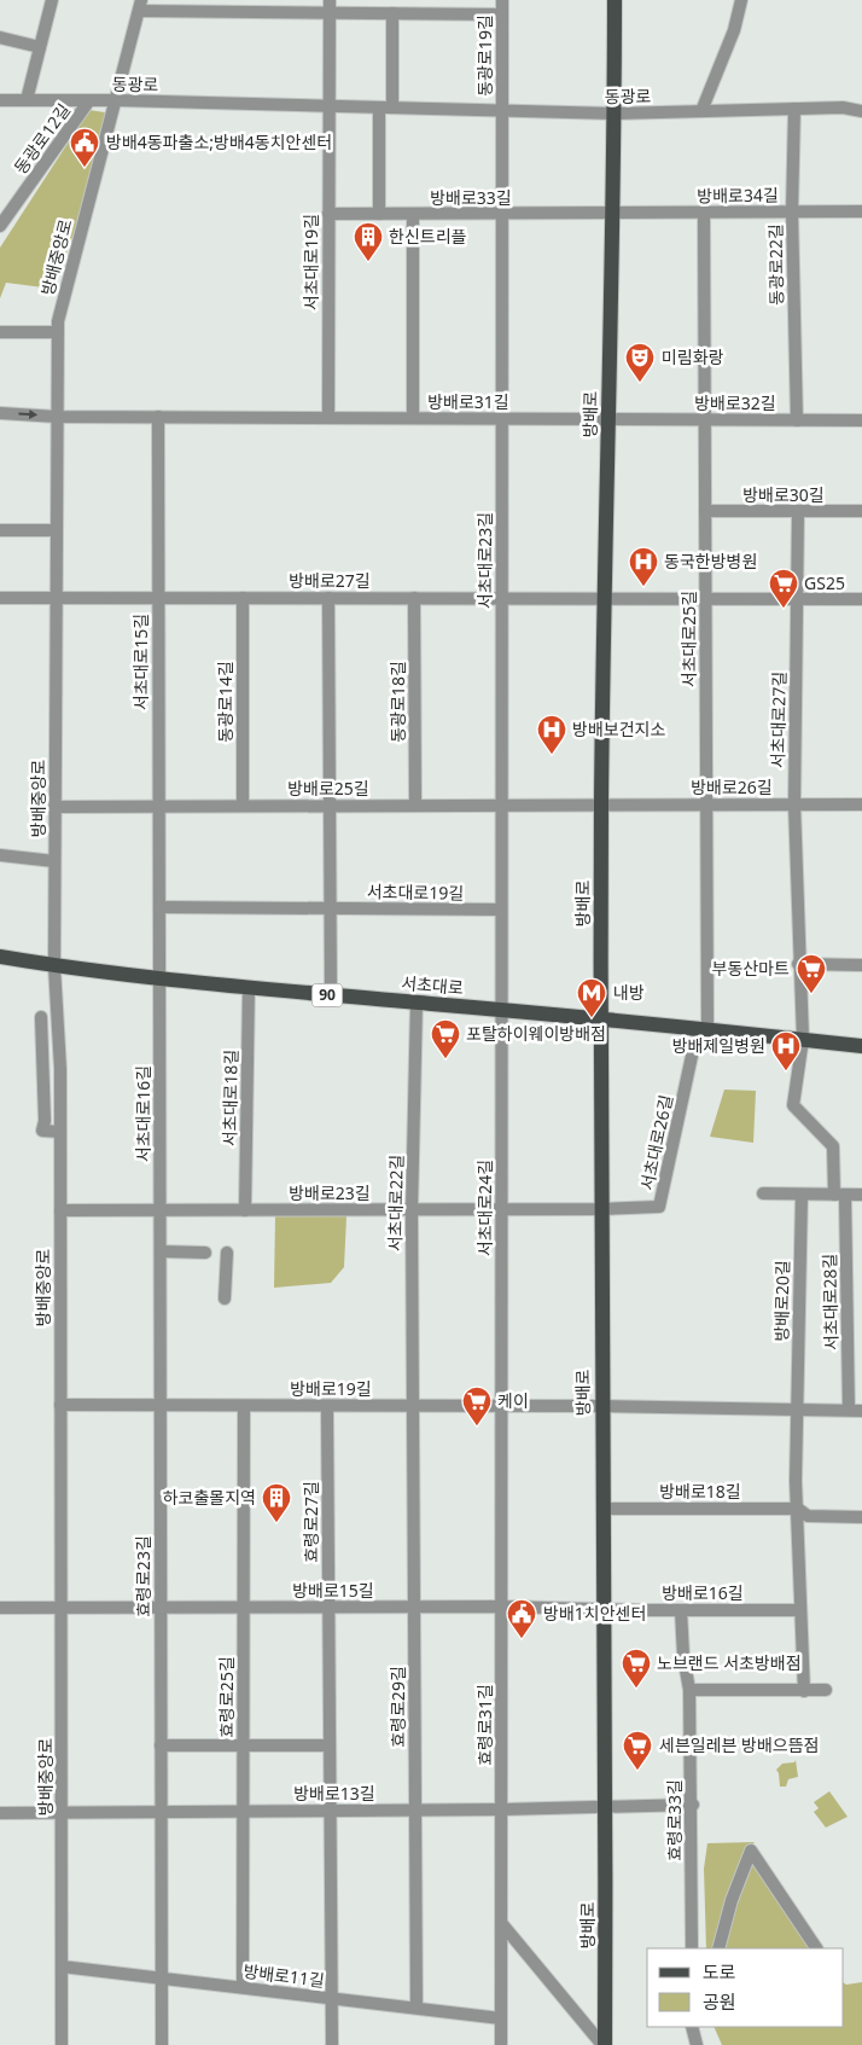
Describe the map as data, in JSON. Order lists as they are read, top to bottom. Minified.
{"streets":{"main road":["방배로","서초대로","90"],"street":["동광로19길","동광로","동광로12길","방배로34길","방배로33길","방배중앙로","서초대로19길","동광로22길","방배로31길","방배로32길","방배로30길","서초대로23길","방배로27길","서초대로25길","서초대로15길","동광로14길","동광로18길","서초대로27길","방배로26길","방배로25길","서초대로18길","서초대로16길","서초대로26길","방배로23길","서초대로22길","서초대로24길","방배로20길","서초대로28길","방배로19길","방배로18길","효령로27길","효령로23길","방배로15길","방배로16길","효령로25길","효령로29길","효령로31길","방배로13길","효령로33길","방배로11길"]},"crossings":[["동광로19길","동광로"],["동광로19길","서초대로23길"],["동광로","동광로12길"],["동광로","방배중앙로"],["동광로","서초대로19길"],["동광로","동광로22길"],["동광로","방배로"],["동광로","서초대로23길"],["방배로34길","방배로33길"],["방배로34길","동광로22길"],["방배로34길","방배로"],["방배로34길","서초대로25길"],["방배로33길","서초대로19길"],["방배로33길","방배로"],["방배로33길","서초대로23길"],["방배중앙로","방배로27길"],["방배중앙로","방배로25길"],["방배중앙로","서초대로"],["방배중앙로","방배로23길"],["방배중앙로","방배로19길"],["방배중앙로","방배로15길"],["방배중앙로","방배로13길"],["방배중앙로","방배로11길"],["서초대로19길","방배로31길"],["서초대로19길","서초대로23길"],["동광로22길","방배로32길"],["방배로31길","방배로32길"],["방배로31길","방배로"],["방배로31길","서초대로23길"],["방배로31길","서초대로15길"],["방배로32길","방배로"],["방배로32길","서초대로25길"],["방배로","방배로27길"],["방배로","방배로26길"],["방배로","방배로25길"],["방배로","서초대로"],["방배로","서초대로26길"],["방배로","방배로23길"],["방배로","방배로19길"],["방배로","방배로18길"],["방배로","방배로15길"],["방배로","방배로16길"],["방배로","효령로31길"],["방배로","방배로13길"],["방배로30길","서초대로25길"],["방배로30길","서초대로27길"],["서초대로23길","방배로27길"],["서초대로23길","방배로25길"],["서초대로23길","서초대로"],["서초대로23길","서초대로24길"],["방배로27길","서초대로25길"],["방배로27길","서초대로15길"],["방배로27길","동광로14길"],["방배로27길","동광로18길"],["방배로27길","서초대로27길"],["서초대로25길","방배로26길"],["서초대로25길","서초대로"],["서초대로25길","서초대로26길"],["서초대로15길","방배로25길"],["서초대로15길","서초대로"],["서초대로15길","서초대로16길"],["동광로14길","방배로25길"],["동광로18길","방배로25길"],["서초대로27길","방배로26길"],["서초대로27길","서초대로"],["서초대로27길","서초대로28길"],["방배로26길","방배로25길"],["서초대로","서초대로18길"],["서초대로","서초대로16길"],["서초대로","서초대로26길"],["서초대로","서초대로22길"],["서초대로","서초대로24길"],["서초대로","서초대로28길"],["서초대로18길","방배로23길"],["서초대로16길","방배로23길"],["서초대로16길","방배로19길"],["서초대로16길","효령로23길"],["서초대로26길","방배로23길"],["방배로23길","서초대로22길"],["방배로23길","서초대로24길"],["서초대로22길","방배로19길"],["서초대로22길","효령로29길"],["서초대로24길","방배로19길"],["서초대로24길","효령로31길"],["방배로19길","효령로27길"],["방배로19길","효령로23길"],["방배로19길","효령로25길"],["방배로19길","효령로29길"],["방배로19길","효령로31길"],["효령로27길","방배로15길"],["효령로27길","방배로13길"],["효령로27길","방배로11길"],["효령로23길","방배로15길"],["효령로23길","방배로13길"],["효령로23길","방배로11길"],["방배로15길","방배로16길"],["방배로15길","효령로25길"],["방배로15길","효령로29길"],["방배로15길","효령로31길"],["방배로16길","효령로33길"],["효령로25길","방배로13길"],["효령로25길","방배로11길"],["효령로29길","방배로13길"],["효령로29길","방배로11길"],["효령로31길","방배로13길"],["효령로31길","방배로11길"]],"places":{"public building":["방배4동파출소;방배4동치안센터","방배1치안센터"],"building":["한신트리플","하코출몰지역"],"theatre":["미림화랑"],"hospital":["동국한방병원","방배보건지소","방배제일병원"],"supermarket":["GS25","부동산마트","포탈하이웨이방배점","케이","노브랜드 서초방배점","세븐일레븐 방배으뜸점"],"metro station":["내방"]},"legend":["도로","공원"]}
